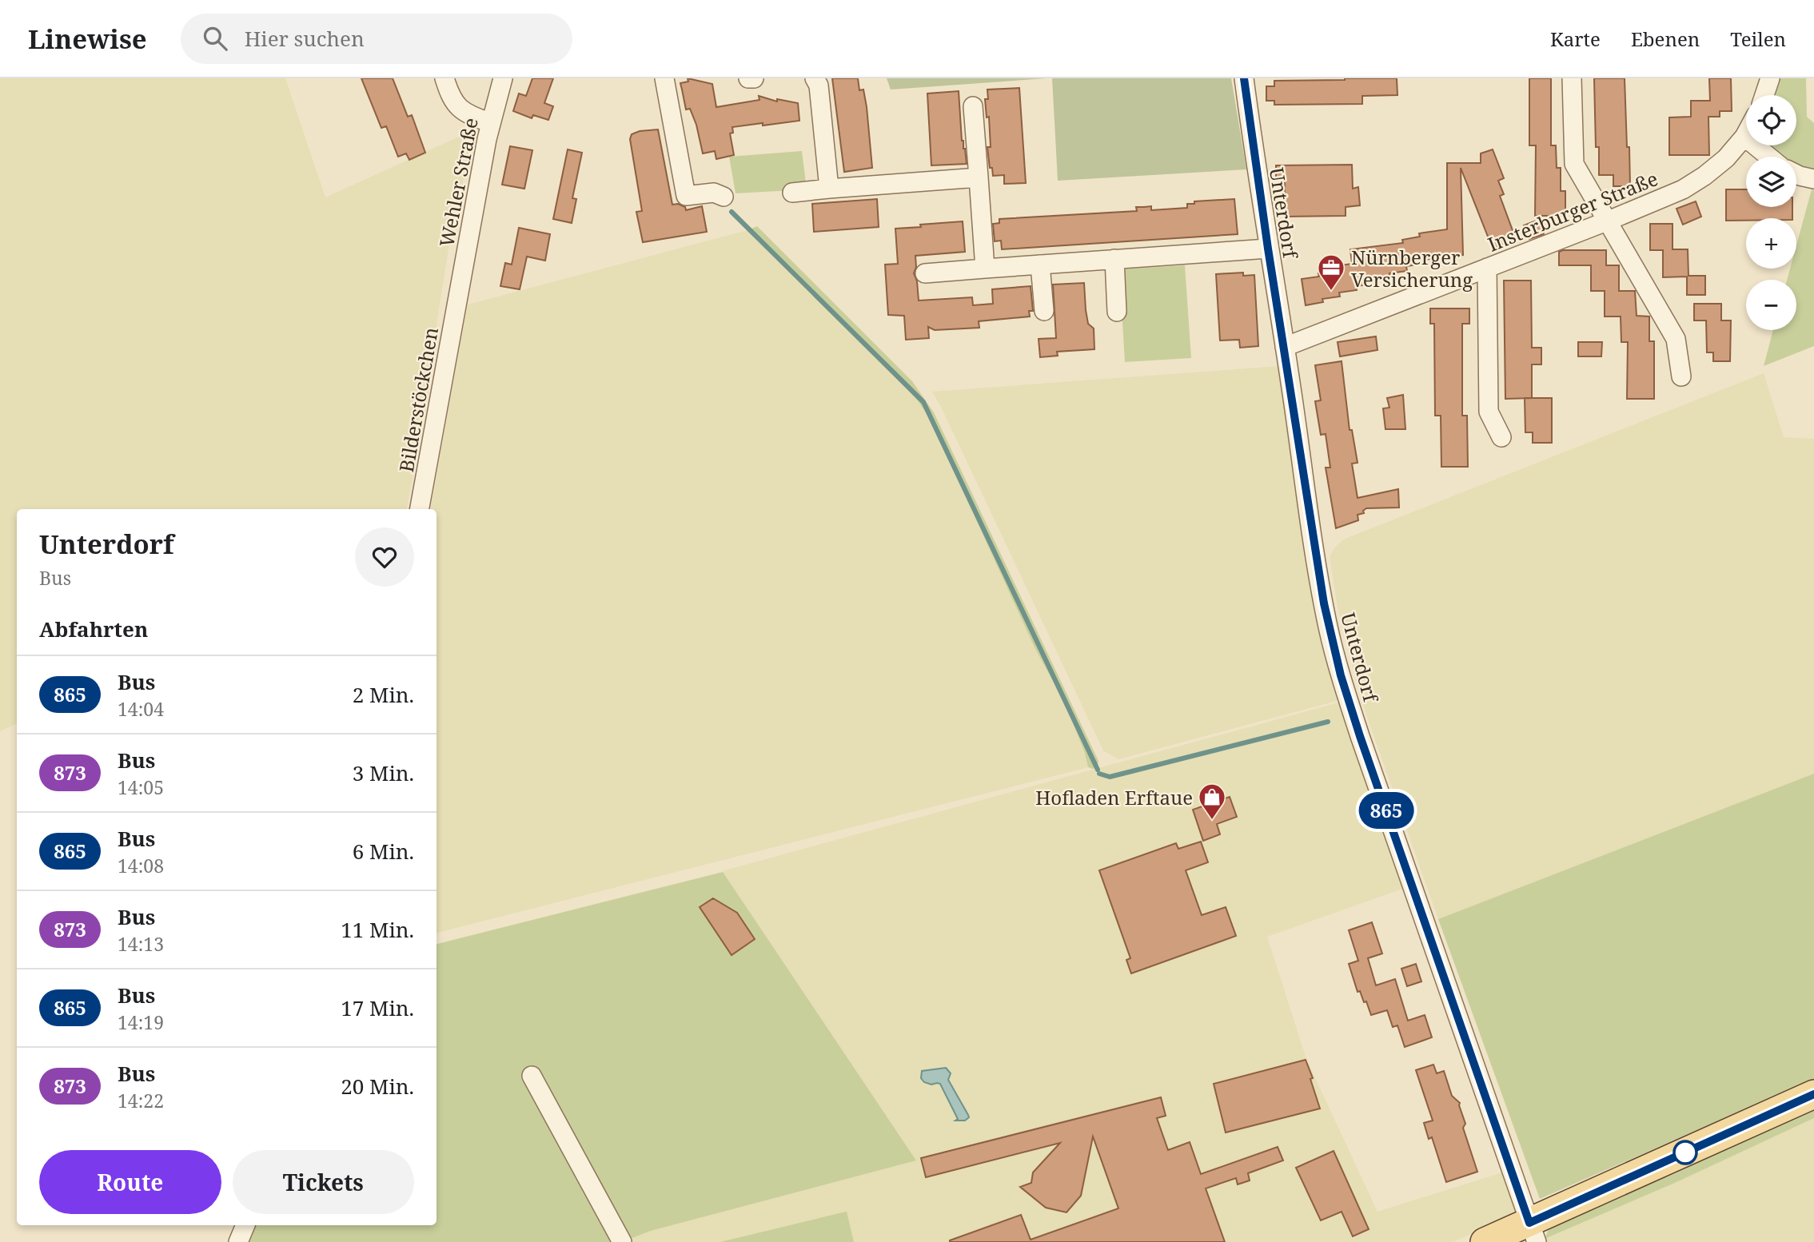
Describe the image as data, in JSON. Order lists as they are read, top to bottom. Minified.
{"streets":{"street":["Wehler Straße","Insterburger Straße","Unterdorf","Bilderstöckchen"]},"crossings":[["Wehler Straße","Bilderstöckchen"],["Insterburger Straße","Unterdorf"]],"places":{"office":["Nürnberger Versicherung"],"shop":["Hofladen Erftaue"]},"lines":["bus line 865"],"page":{"header":"Linewise","search":"Hier suchen","nav":["Karte","Ebenen","Teilen"],"on_map":"865","map_buttons":["+","−"],"heading":[["Unterdorf","Bus"],"Abfahrten"],"list":[{"mark":"865","name":"Bus","note":"14:04","value":"2 Min."},{"mark":"873","name":"Bus","note":"14:05","value":"3 Min."},{"mark":"865","name":"Bus","note":"14:08","value":"6 Min."},{"mark":"873","name":"Bus","note":"14:13","value":"11 Min."},{"mark":"865","name":"Bus","note":"14:19","value":"17 Min."},{"mark":"873","name":"Bus","note":"14:22","value":"20 Min."}],"buttons":["Route","Tickets"]}}
